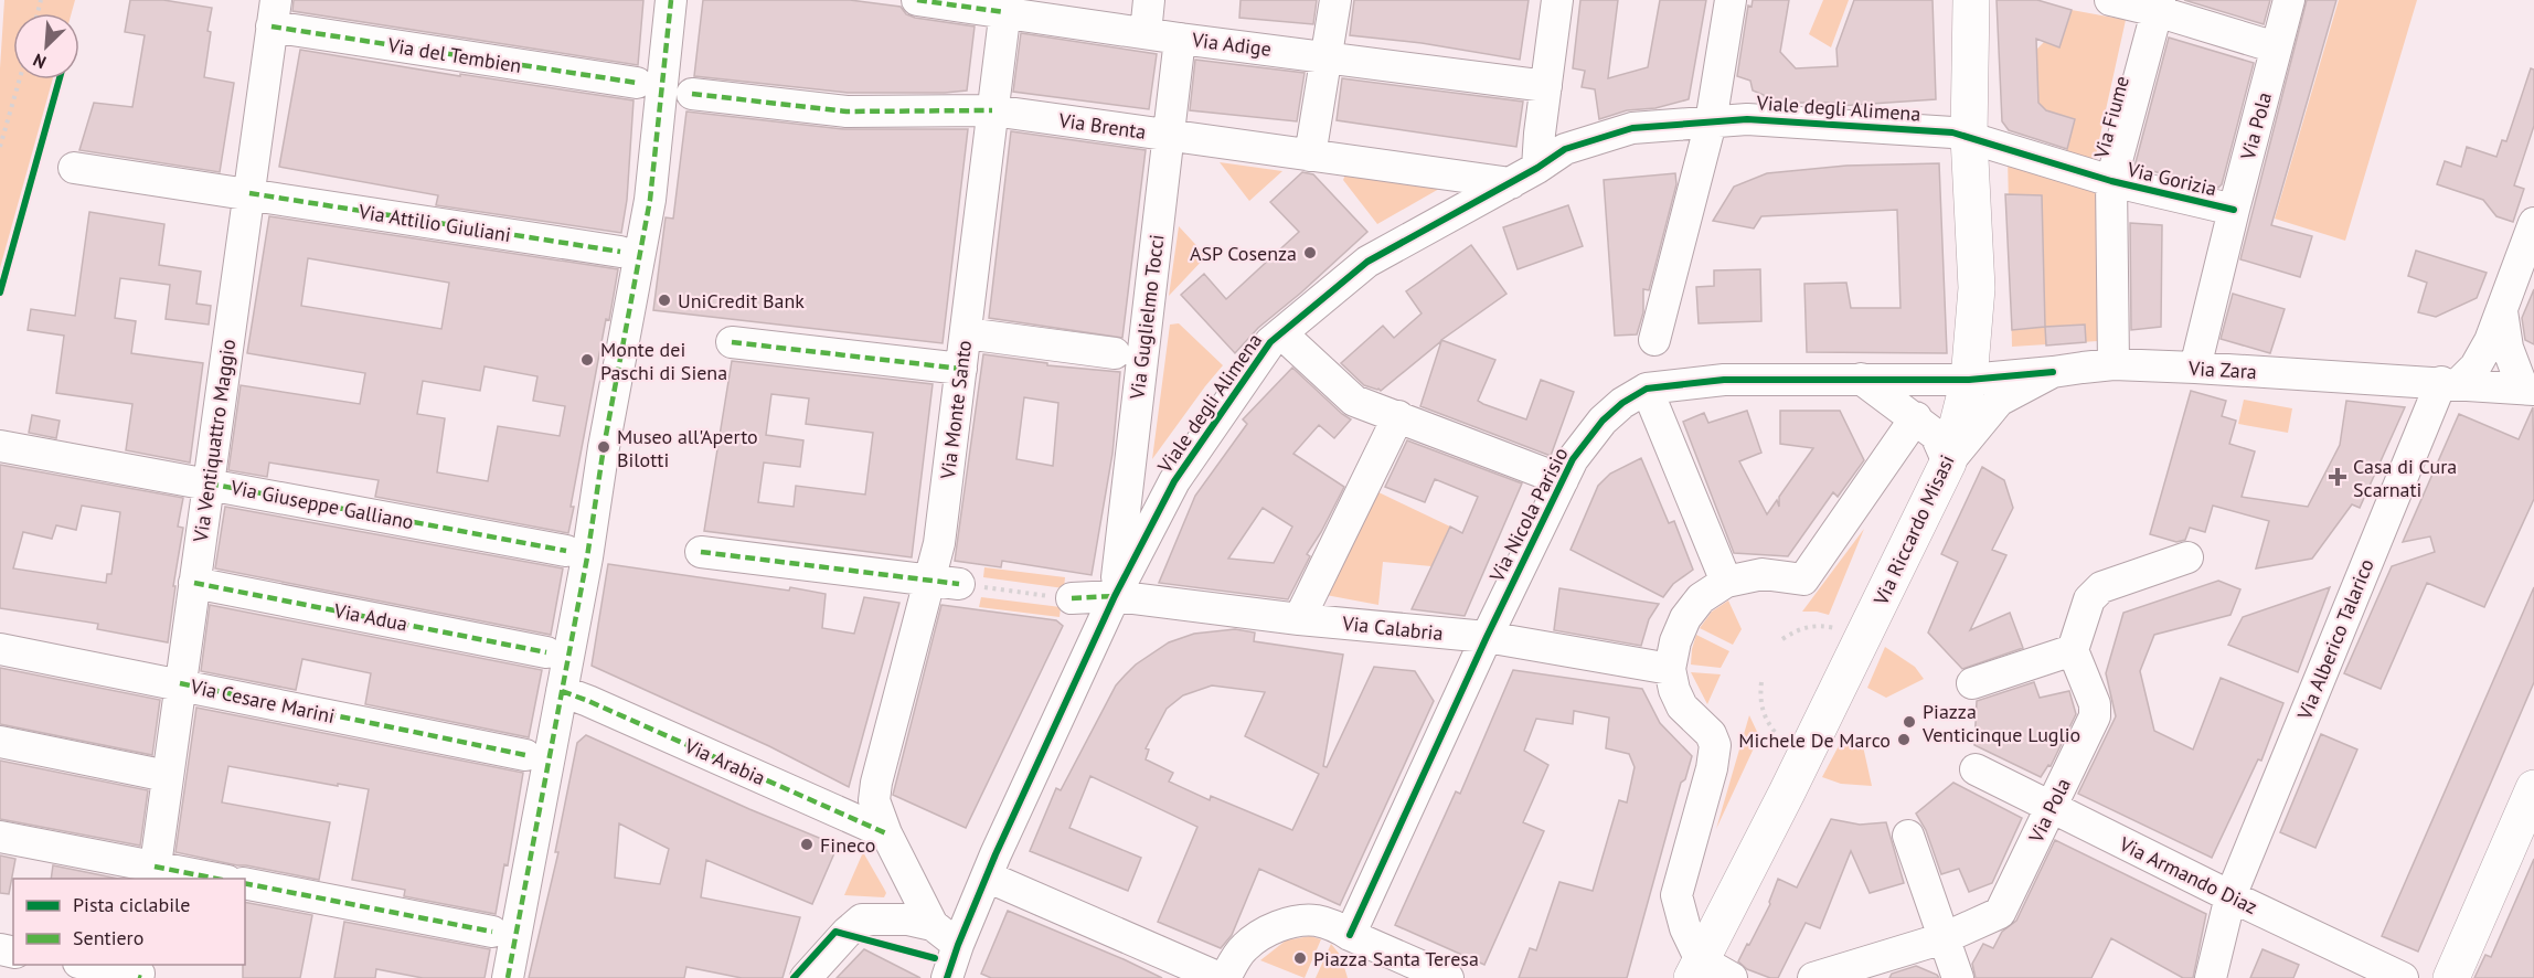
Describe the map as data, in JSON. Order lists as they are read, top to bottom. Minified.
{"streets":{"main road":["Via Riccardo Misasi"],"street":["Via Adige","Via del Tembien","Viale degli Alimena","Via Fiume","Via Brenta","Via Pola","Via Gorizia","Via Attilio Giuliani","Via Guglielmo Tocci","Via Zara","Via Monte Santo","Via Ventiquattro Maggio","Via Giuseppe Galliano","Via Nicola Parisio","Via Adua","Via Calabria","Via Alberico Talarico","Via Cesare Marini","Via Arabia","Via Armando Diaz"]},"crossings":[["Via Adige","Via Guglielmo Tocci"],["Via Adige","Via Monte Santo"],["Via del Tembien","Via Ventiquattro Maggio"],["Viale degli Alimena","Via Brenta"],["Viale degli Alimena","Via Gorizia"],["Viale degli Alimena","Via Guglielmo Tocci"],["Viale degli Alimena","Via Riccardo Misasi"],["Viale degli Alimena","Via Calabria"],["Via Fiume","Via Gorizia"],["Via Fiume","Via Zara"],["Via Brenta","Via Guglielmo Tocci"],["Via Brenta","Via Monte Santo"],["Via Pola","Via Gorizia"],["Via Pola","Via Zara"],["Via Pola","Via Armando Diaz"],["Via Gorizia","Via Riccardo Misasi"],["Via Attilio Giuliani","Via Ventiquattro Maggio"],["Via Guglielmo Tocci","Via Calabria"],["Via Zara","Via Nicola Parisio"],["Via Zara","Via Riccardo Misasi"],["Via Zara","Via Alberico Talarico"],["Via Monte Santo","Via Arabia"],["Via Ventiquattro Maggio","Via Giuseppe Galliano"],["Via Ventiquattro Maggio","Via Adua"],["Via Ventiquattro Maggio","Via Cesare Marini"],["Via Nicola Parisio","Via Riccardo Misasi"],["Via Nicola Parisio","Via Calabria"],["Via Alberico Talarico","Via Armando Diaz"]],"places":{"other":["ASP Cosenza","UniCredit Bank","Monte dei Paschi di Siena","Museo all'Aperto Bilotti","Piazza Venticinque Luglio","Michele De Marco","Fineco","Piazza Santa Teresa"],"health":["Casa di Cura Scarnati"]},"legend":["Pista ciclabile","Sentiero"],"north":"bottom left"}
